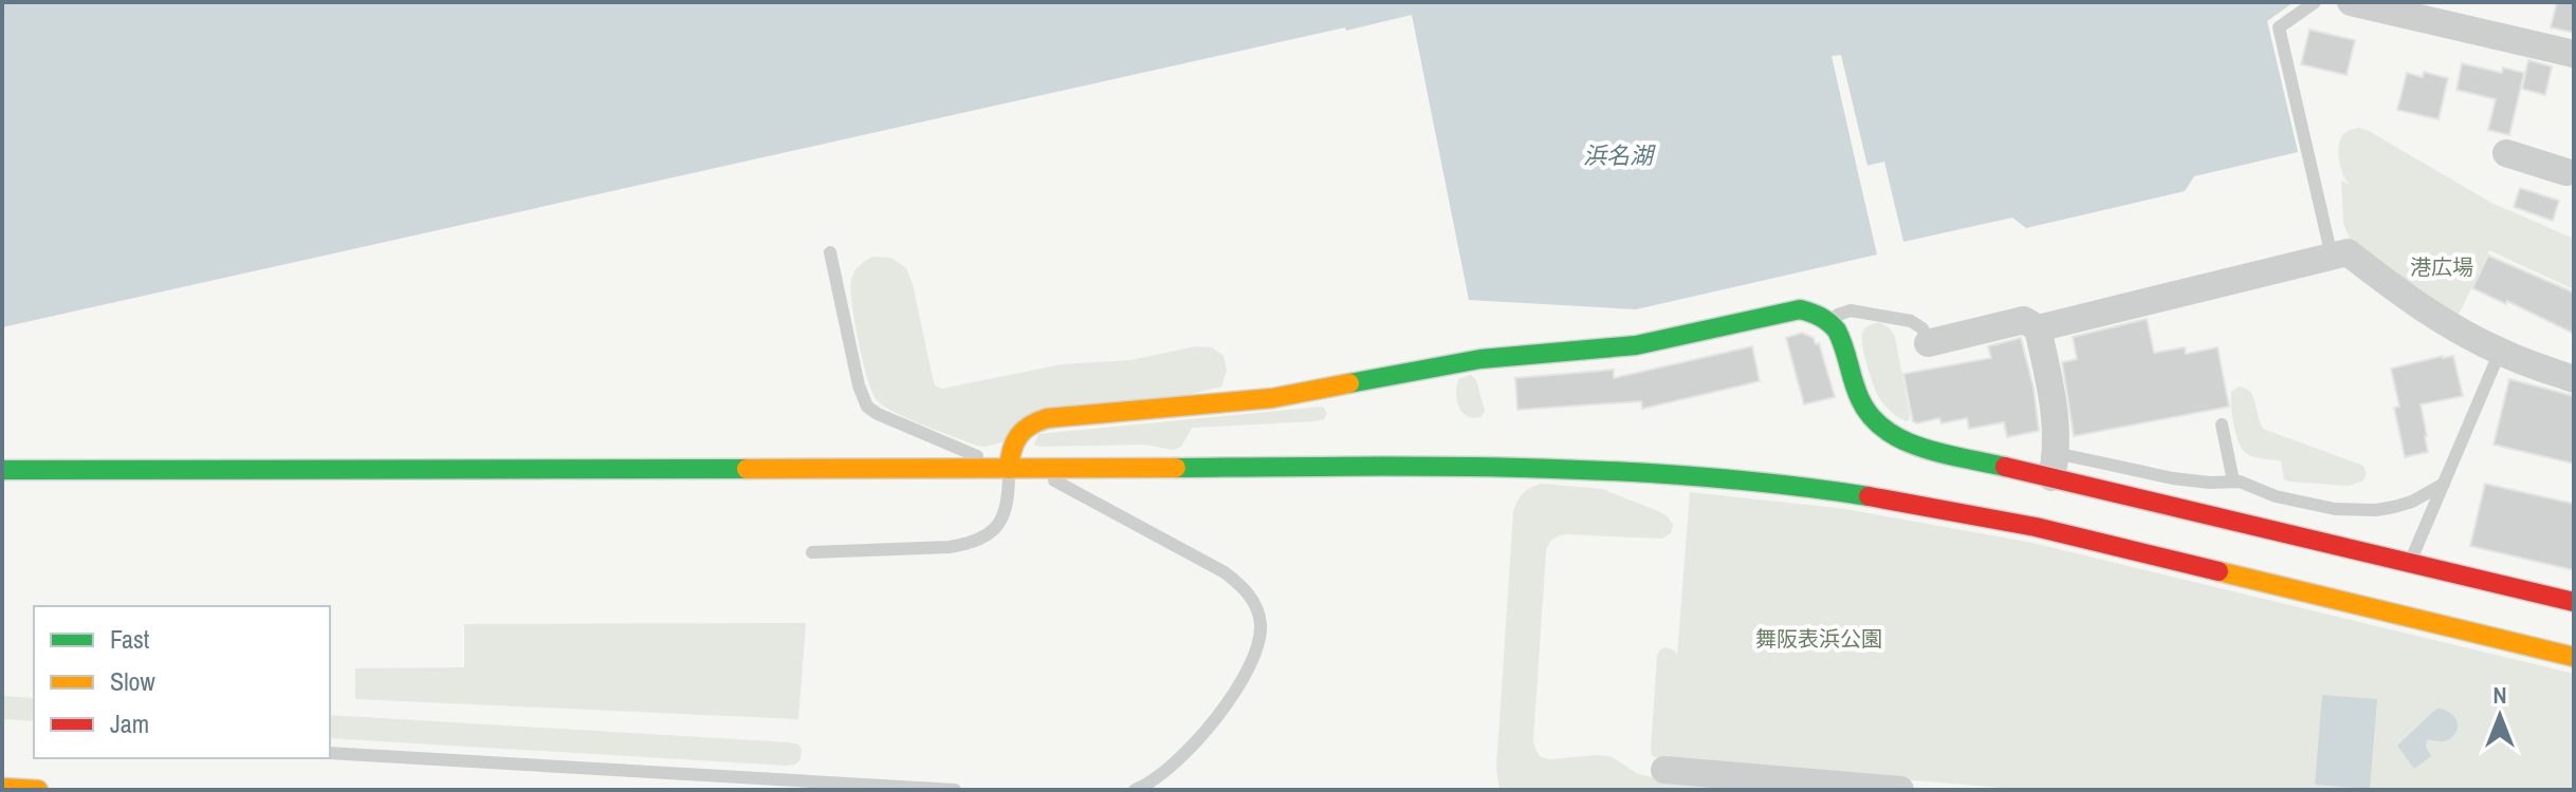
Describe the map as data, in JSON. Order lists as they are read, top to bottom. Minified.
{"water":["浜名湖"],"parks":["港広場","舞阪表浜公園"],"legend":["Fast","Slow","Jam"],"north":"top"}
